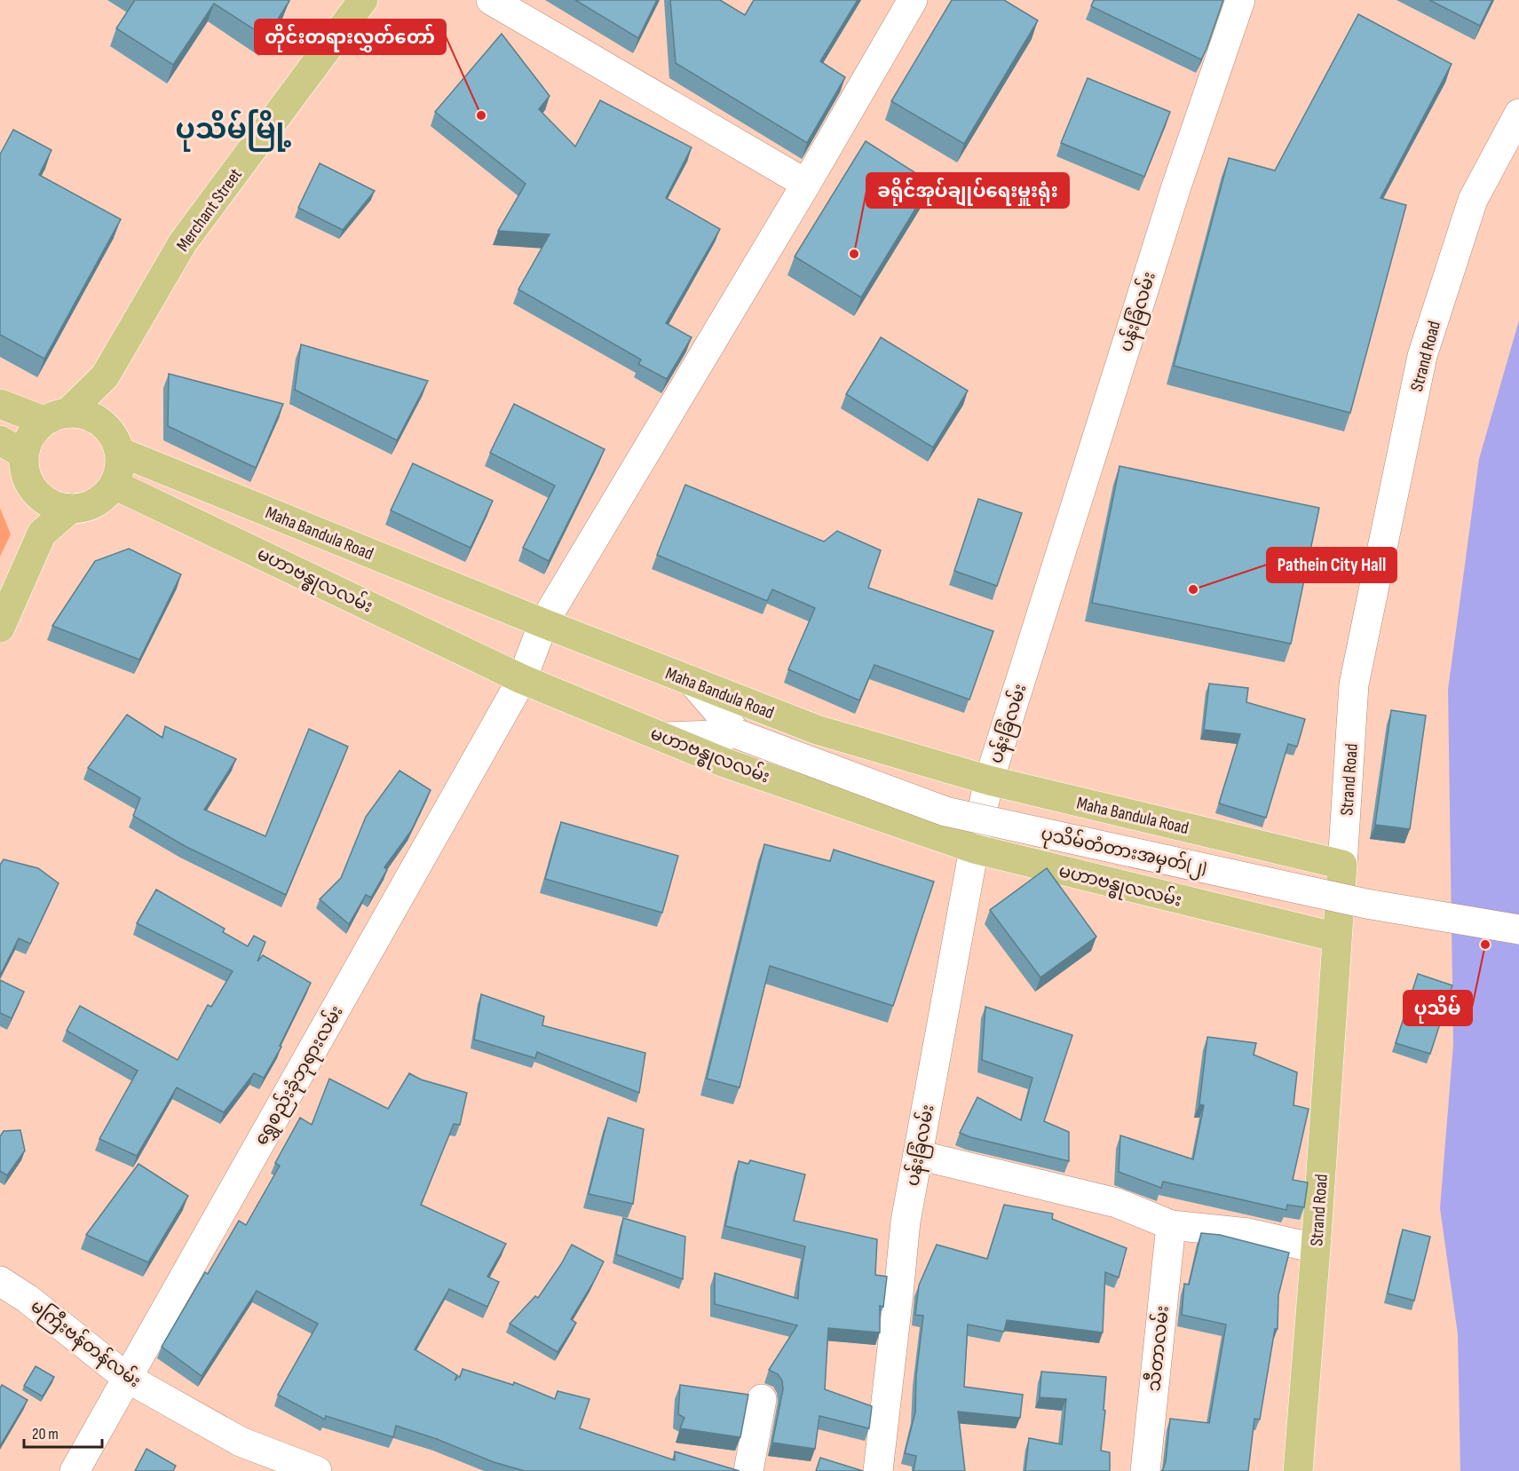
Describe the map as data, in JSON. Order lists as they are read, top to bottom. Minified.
{"streets":{"main road":["Merchant Street","Strand Road","Maha Bandula Road","မဟာဗန္ဓုလလမ်း"],"street":["ပန်းခြံလမ်း","ပုသိမ်တံတားအမှတ်(၂)","ရွှေစည်းခုံဘုရားလမ်း","မကြီးဗန်တန်လမ်း","သီတာလမ်း"]},"crossings":[["Merchant Street","Maha Bandula Road"],["Merchant Street","မဟာဗန္ဓုလလမ်း"],["ပန်းခြံလမ်း","Maha Bandula Road"],["ပန်းခြံလမ်း","မဟာဗန္ဓုလလမ်း"],["Strand Road","Maha Bandula Road"],["Strand Road","မဟာဗန္ဓုလလမ်း"],["Maha Bandula Road","မဟာဗန္ဓုလလမ်း"],["Maha Bandula Road","ရွှေစည်းခုံဘုရားလမ်း"],["မဟာဗန္ဓုလလမ်း","ရွှေစည်းခုံဘုရားလမ်း"],["ရွှေစည်းခုံဘုရားလမ်း","မကြီးဗန်တန်လမ်း"]],"districts":["ပုသိမ်မြို့"],"places":["တိုင်းတရားလွှတ်တော်","ခရိုင်အုပ်ချုပ်ရေးမှူးရုံး","Pathein City Hall","ပုသိမ်"],"scale_bar":"20 m"}
